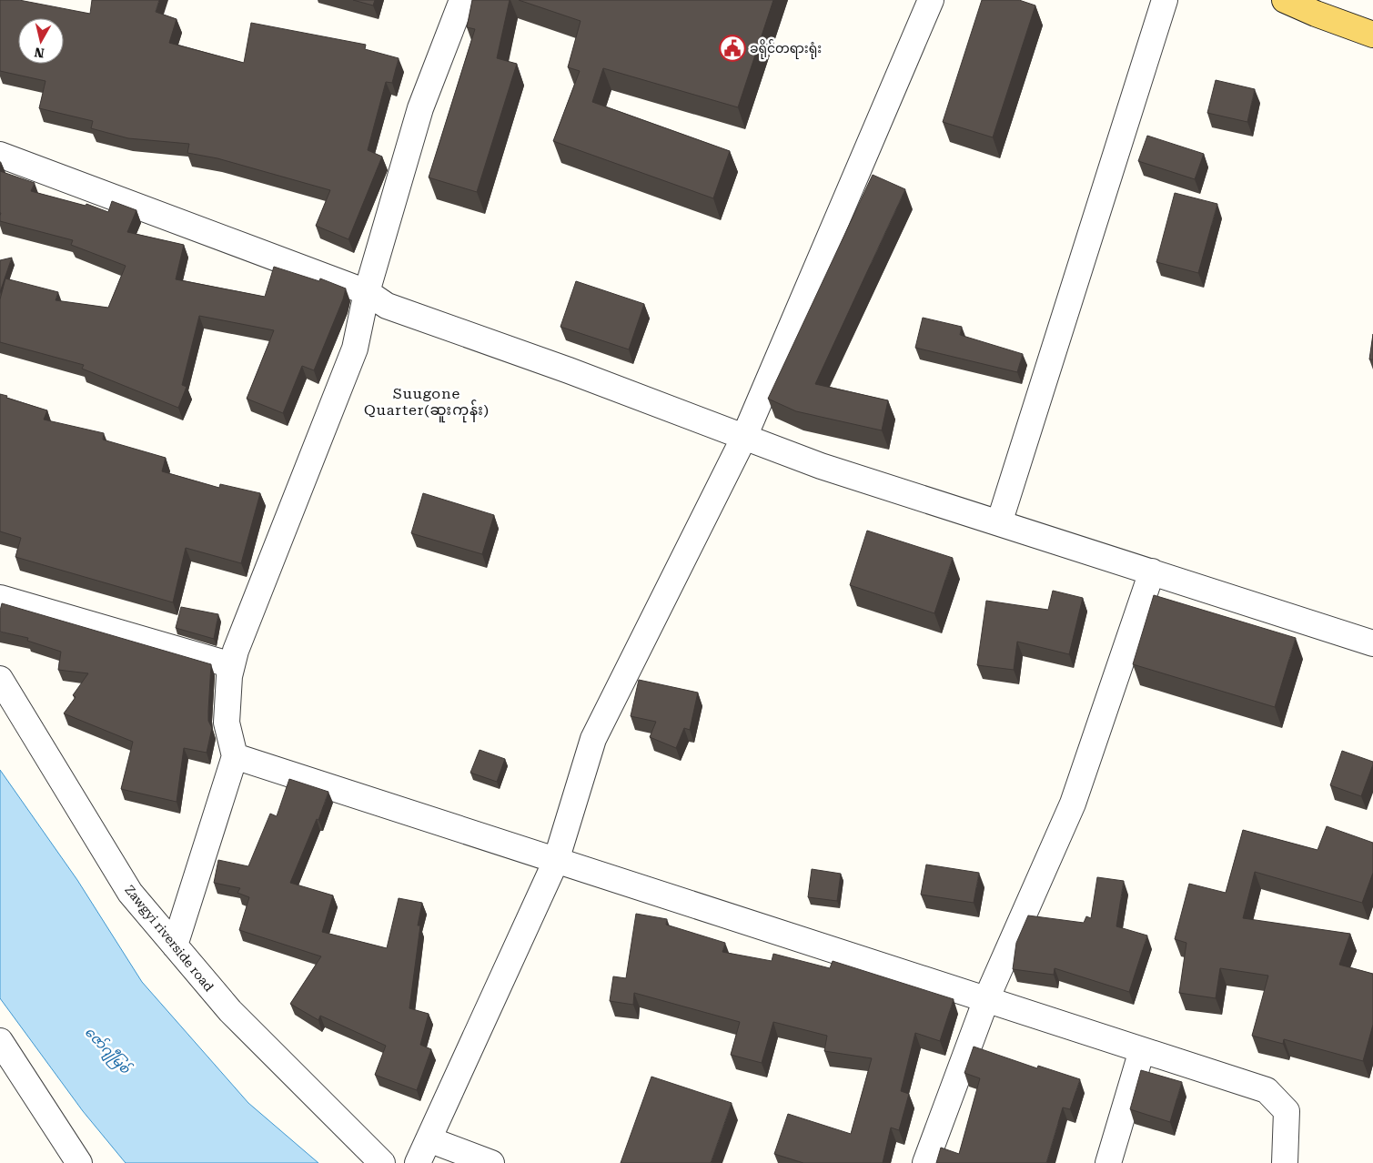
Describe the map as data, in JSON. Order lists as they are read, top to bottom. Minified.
{"streets":{"street":["Zawgyi riverside road"]},"districts":["Suugone Quarter(ဆူးကုန်း)"],"water":["ဇော်ဂျီမြစ်"],"places":{"public building":["ခရိုင်တရားရုံး"]},"north":"bottom"}
